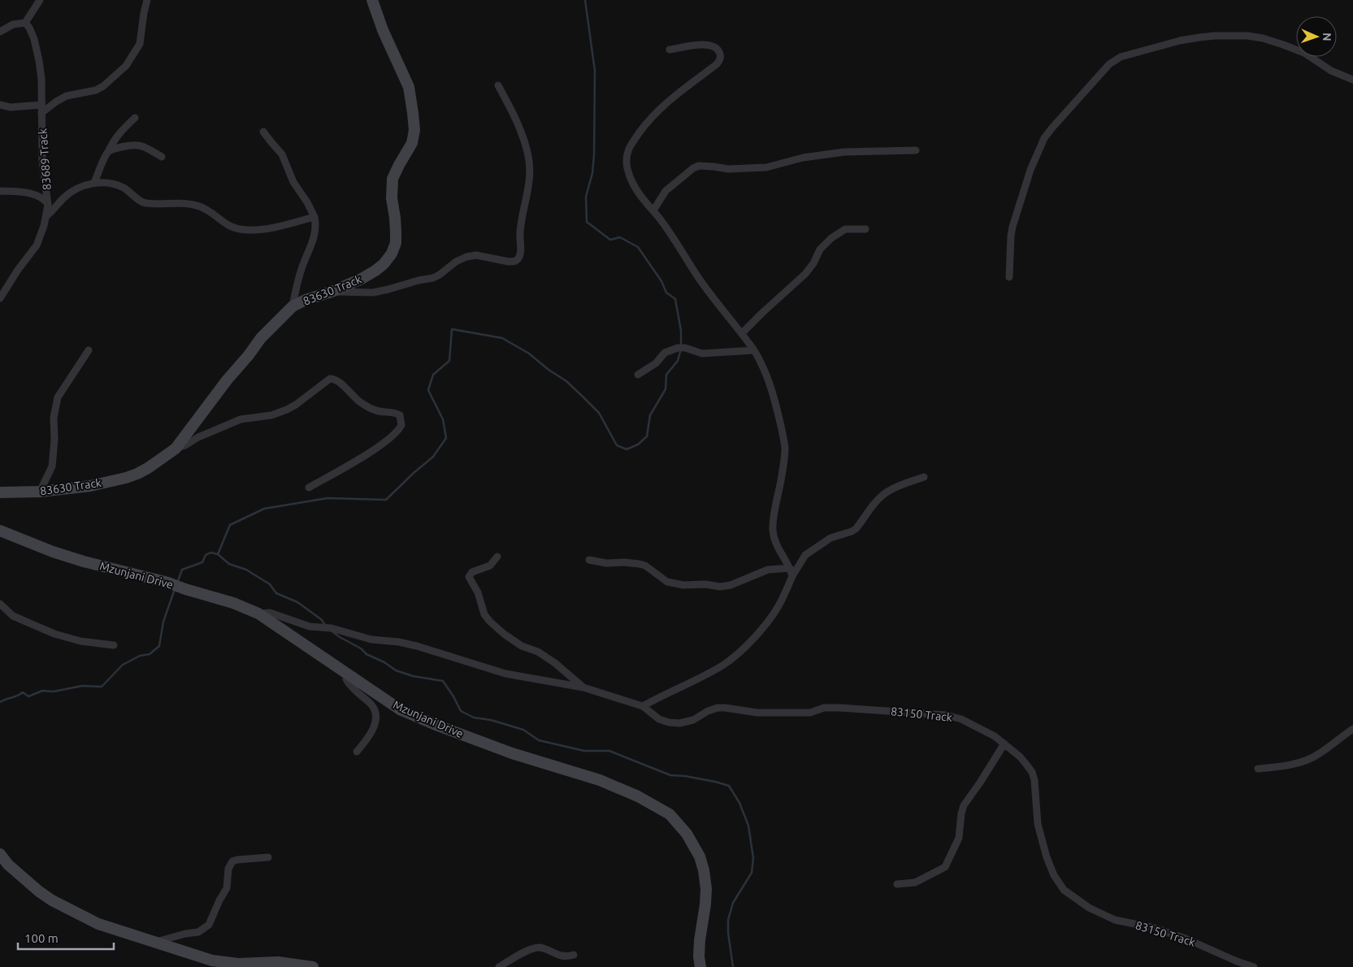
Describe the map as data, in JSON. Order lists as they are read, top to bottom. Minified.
{"streets":{"street":["83689 Track","83630 Track","Mzunjani Drive","83150 Track"]},"scale_bar":"100 m","north":"right"}
